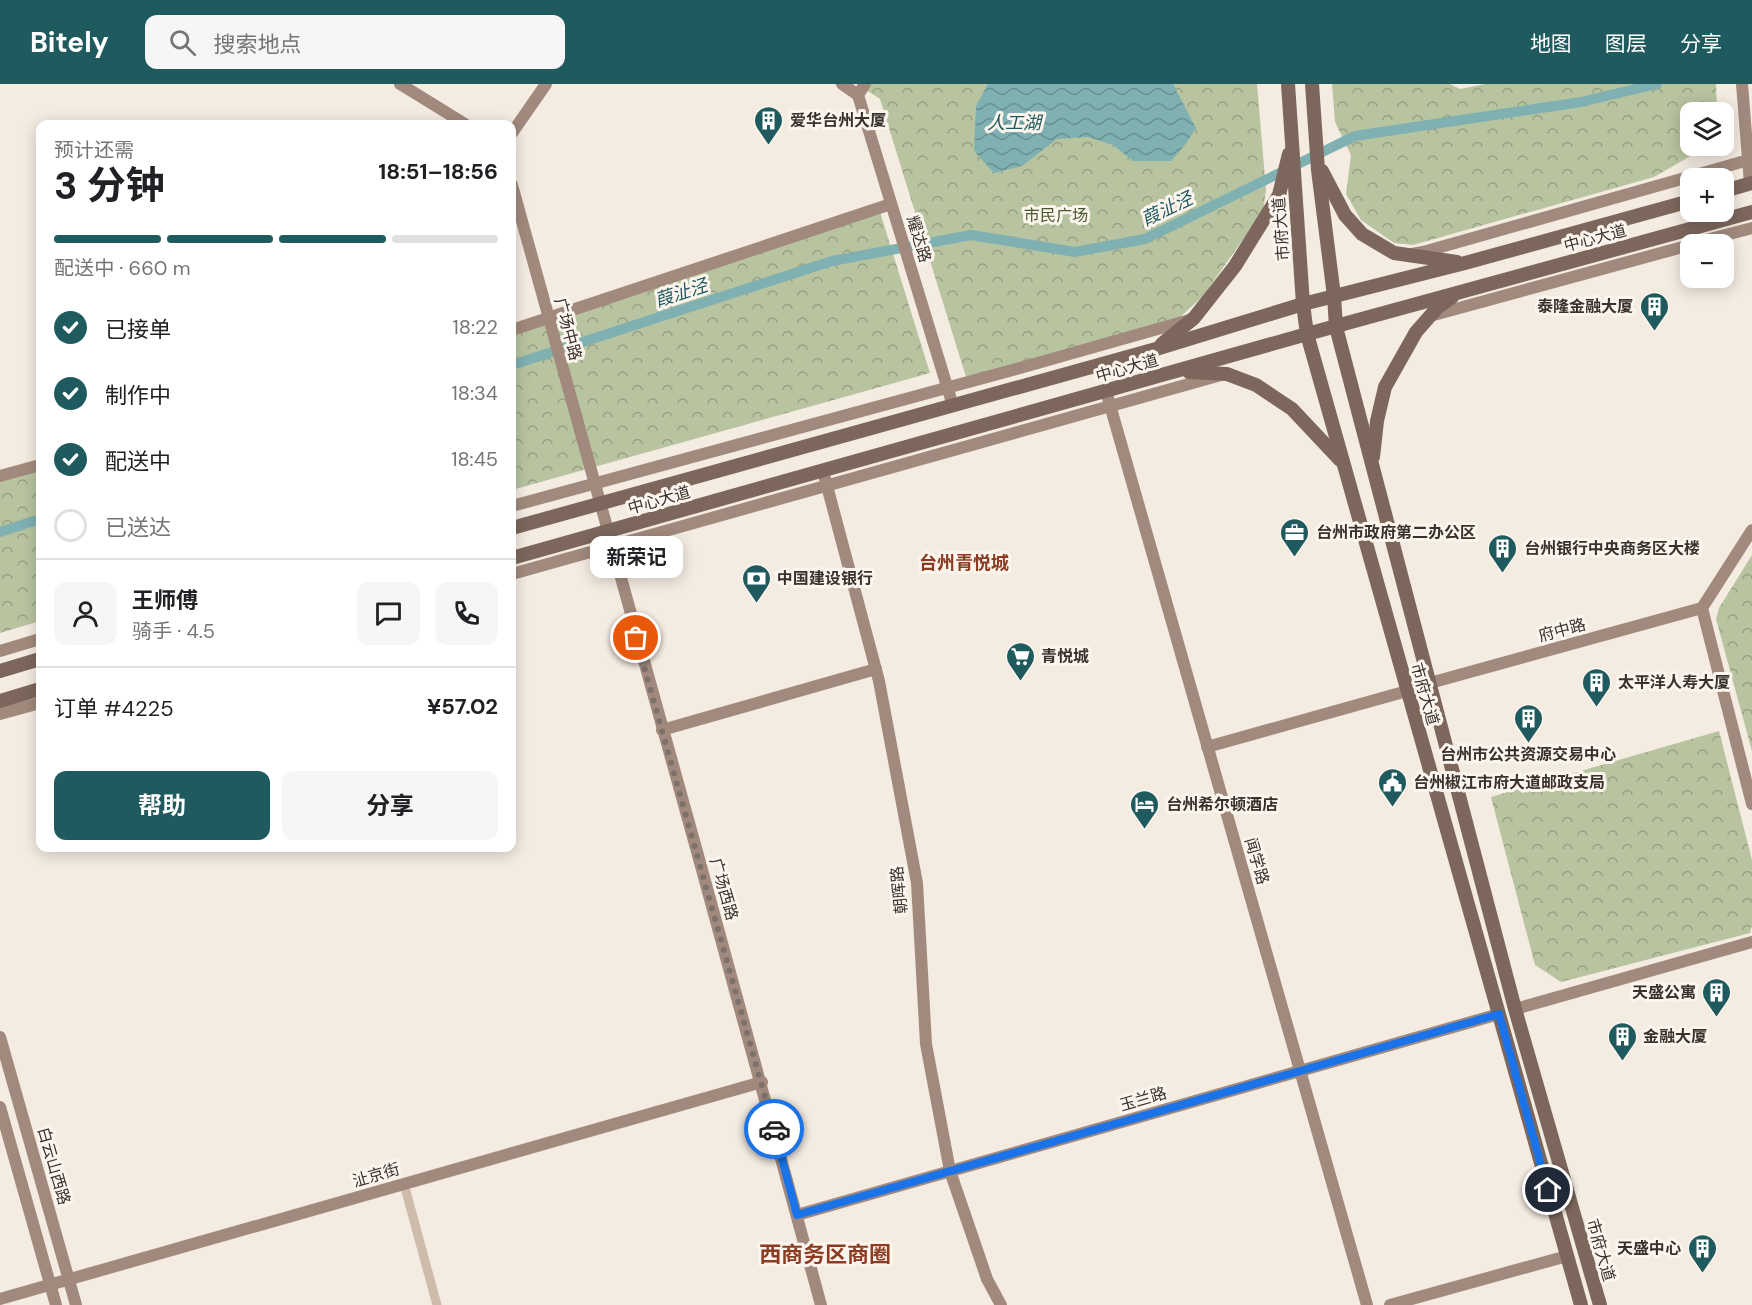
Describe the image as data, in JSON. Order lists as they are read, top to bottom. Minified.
{"streets":{"main road":["市府大道","中心大道"],"street":["耀达路","广场中路","府中路","闻学路","广场西路","朝晖路","玉兰路","白云山西路","沚京街"]},"crossings":[["市府大道","中心大道"],["市府大道","府中路"],["市府大道","玉兰路"],["中心大道","耀达路"],["中心大道","闻学路"],["中心大道","广场西路"],["中心大道","朝晖路"],["广场中路","广场西路"],["闻学路","玉兰路"],["广场西路","玉兰路"],["广场西路","沚京街"],["朝晖路","玉兰路"],["白云山西路","沚京街"]],"districts":["台州青悦城","西商务区商圈"],"water":["人工湖","葭沚泾"],"parks":["市民广场"],"places":{"building":["爱华台州大厦","泰隆金融大厦","台州银行中央商务区大楼","太平洋人寿大厦","台州市公共资源交易中心","天盛公寓","金融大厦","天盛中心"],"office":["台州市政府第二办公区"],"bank":["中国建设银行"],"other":["新荣记"],"supermarket":["青悦城"],"public building":["台州椒江市府大道邮政支局"],"hotel":["台州希尔顿酒店"]},"page":{"header":"Bitely","search":"搜索地点","nav":["地图","图层","分享"],"map_buttons":["+","−"],"heading":["3 分钟","预计还需","18:51–18:56"],"panel":["王师傅","骑手 · 4.5","订单 #4225","¥57.02"],"bar":"配送中 · 660 m","list":[["已接单","18:22"],["制作中","18:34"],["配送中","18:45"],"已送达"],"bubble":"新荣记","buttons":["帮助","分享"]}}
